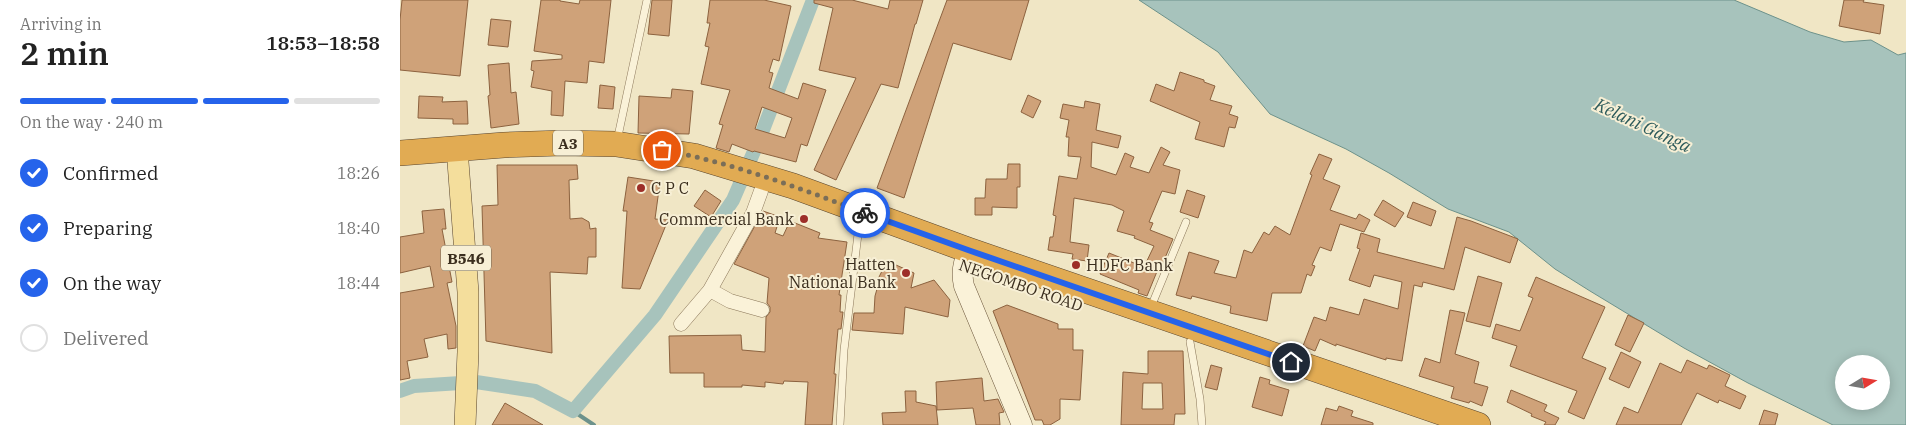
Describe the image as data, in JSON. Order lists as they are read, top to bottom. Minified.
{"streets":{"highway":["A3","NEGOMBO ROAD"],"main road":["B546"]},"crossings":[["B546","NEGOMBO ROAD"]],"water":["Kelani Ganga"],"places":["C P C","Commercial Bank","HDFC Bank","Hatten National Bank"],"north":"right","page":{"heading":["2 min","Arriving in","18:53–18:58"],"bar":"On the way · 240 m","list":[["Confirmed","18:26"],["Preparing","18:40"],["On the way","18:44"],"Delivered"]}}
